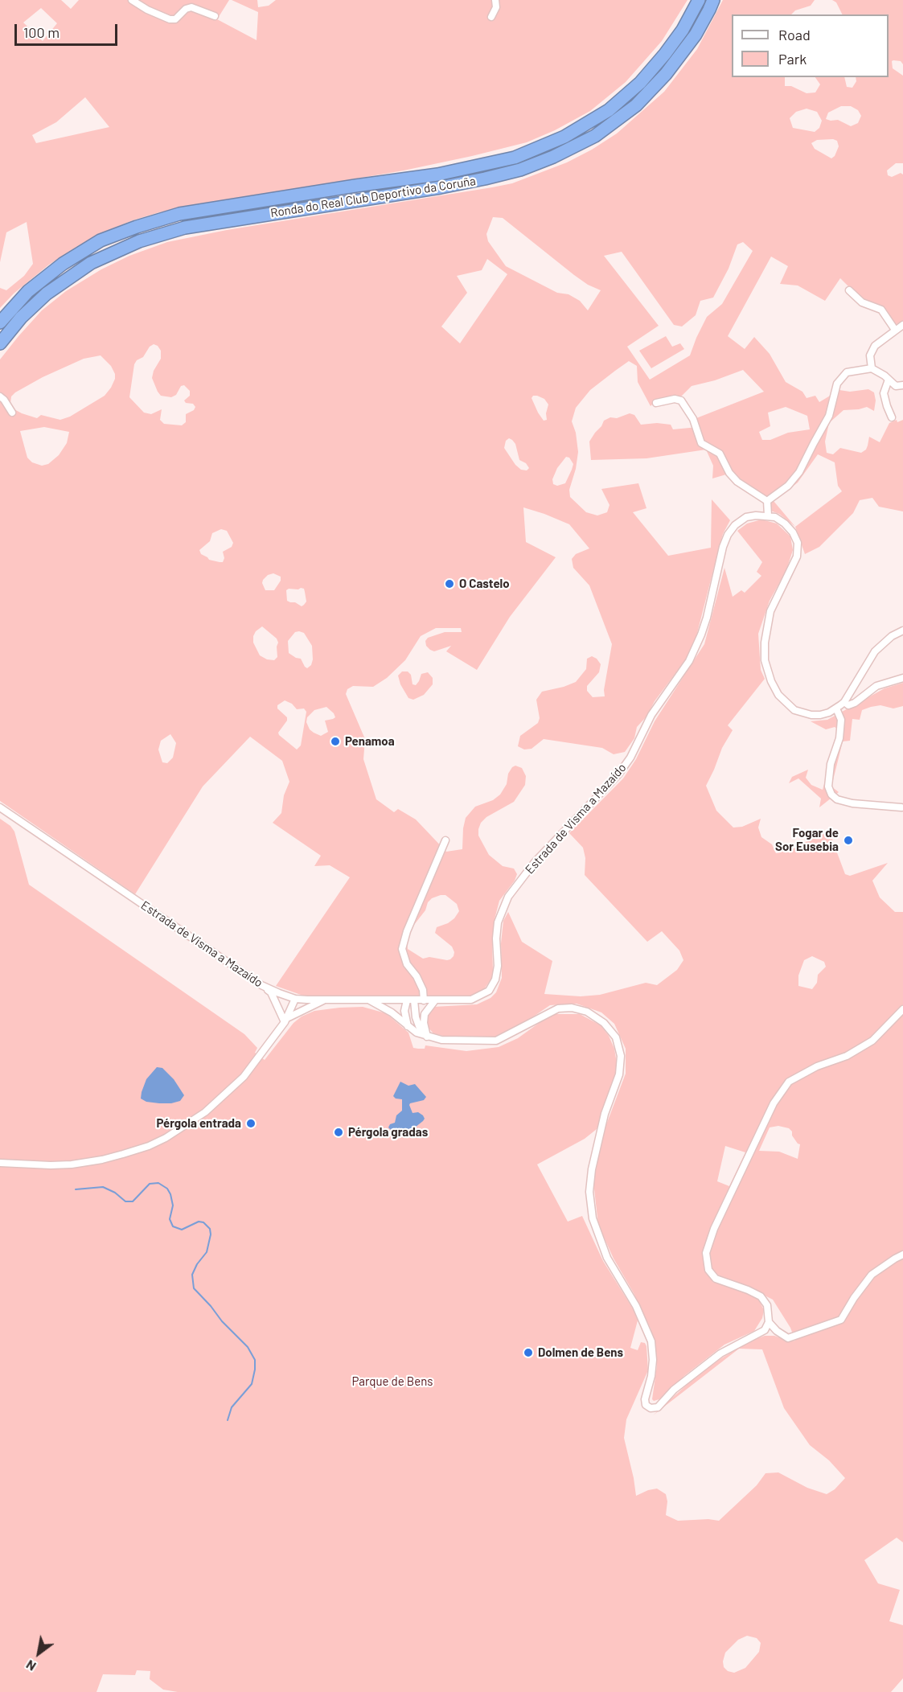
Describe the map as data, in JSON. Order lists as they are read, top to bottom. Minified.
{"streets":{"highway":["Ronda do Real Club Deportivo da Coruña"],"street":["Estrada de Visma a Mazaído"]},"parks":["Parque de Bens"],"places":["O Castelo","Penamoa","Fogar de Sor Eusebia","Pérgola entrada","Pérgola gradas","Dolmen de Bens"],"legend":["Road","Park"],"scale_bar":"100 m","north":"bottom left"}
